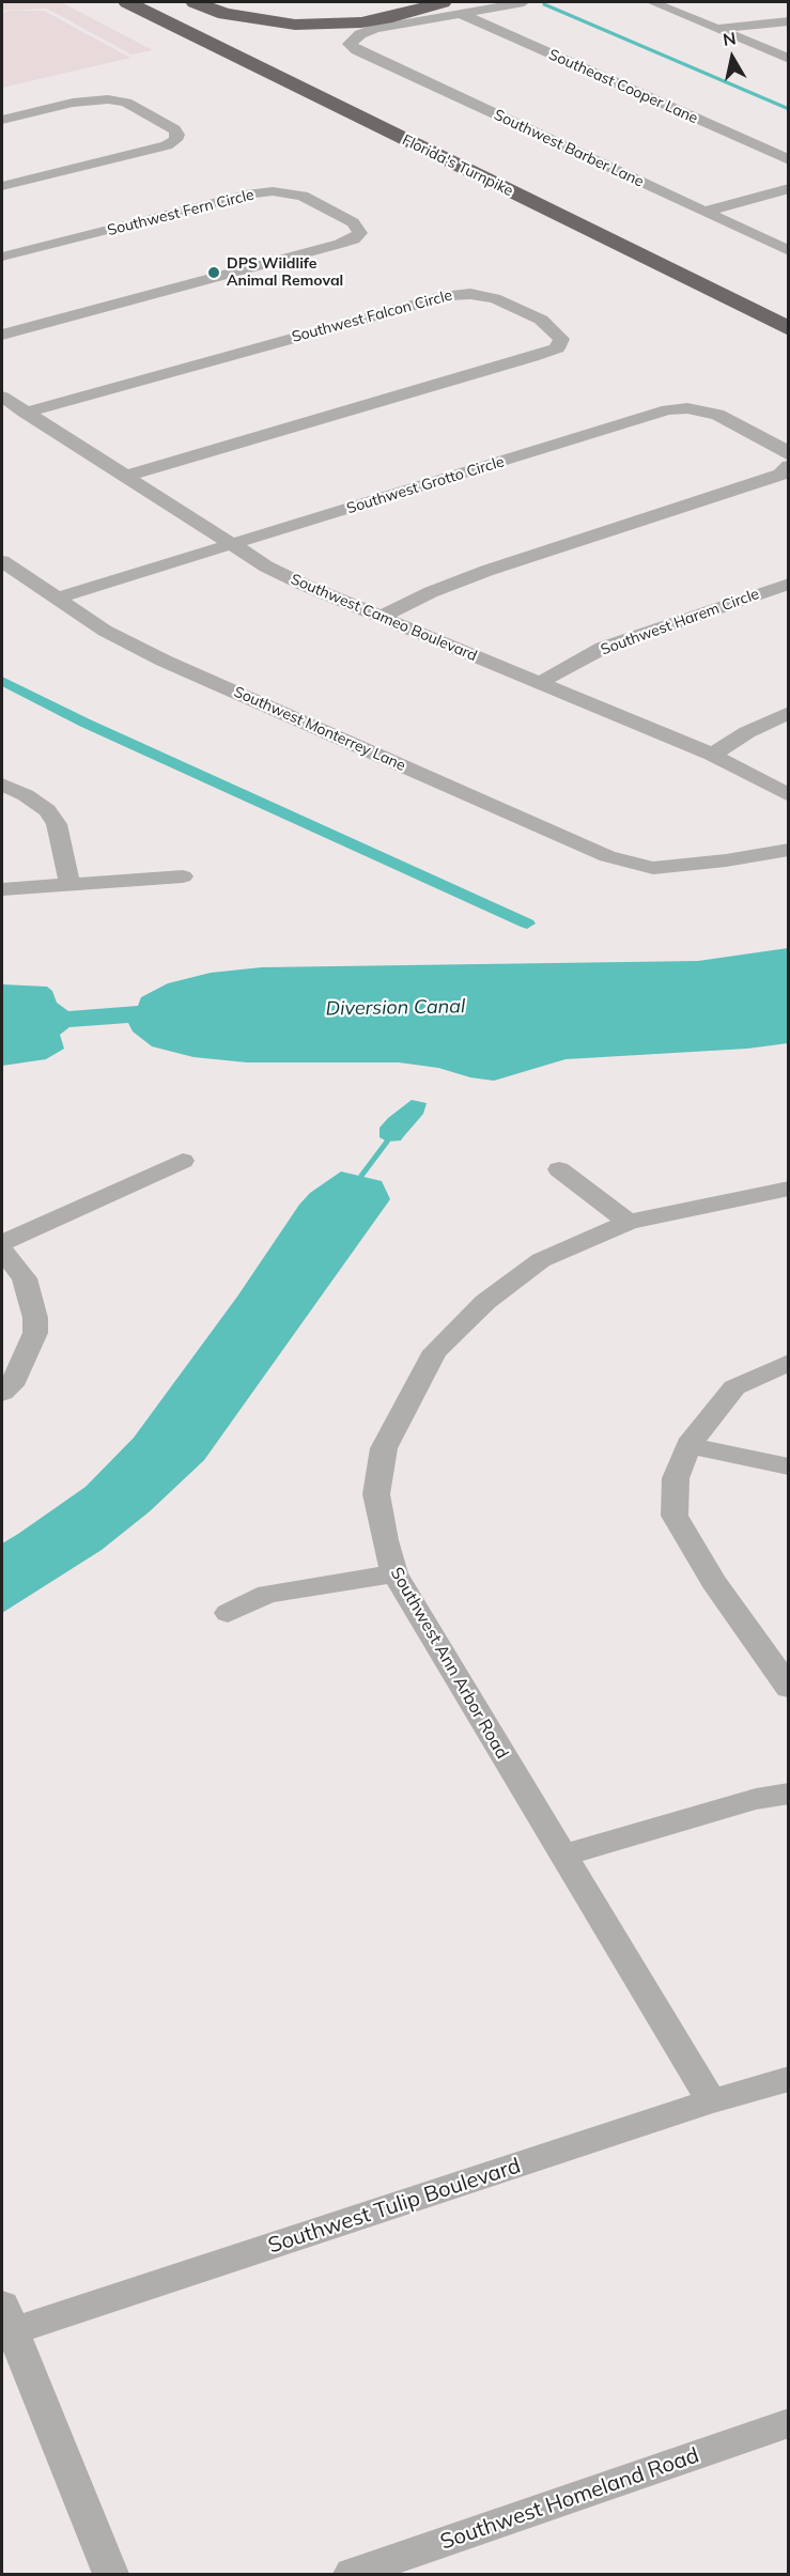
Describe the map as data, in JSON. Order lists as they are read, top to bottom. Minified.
{"streets":{"highway":["Florida's Turnpike"],"street":["Southeast Cooper Lane","Southwest Barber Lane","Southwest Fern Circle","Southwest Falcon Circle","Southwest Grotto Circle","Southwest Cameo Boulevard","Southwest Harem Circle","Southwest Monterrey Lane","Southwest Ann Arbor Road","Southwest Tulip Boulevard","Southwest Homeland Road"]},"crossings":[["Southeast Cooper Lane","Southwest Barber Lane"],["Southwest Falcon Circle","Southwest Cameo Boulevard"],["Southwest Grotto Circle","Southwest Cameo Boulevard"],["Southwest Grotto Circle","Southwest Monterrey Lane"],["Southwest Cameo Boulevard","Southwest Harem Circle"],["Southwest Ann Arbor Road","Southwest Tulip Boulevard"]],"water":["Diversion Canal"],"places":["DPS Wildlife Animal Removal"],"north":"top"}
